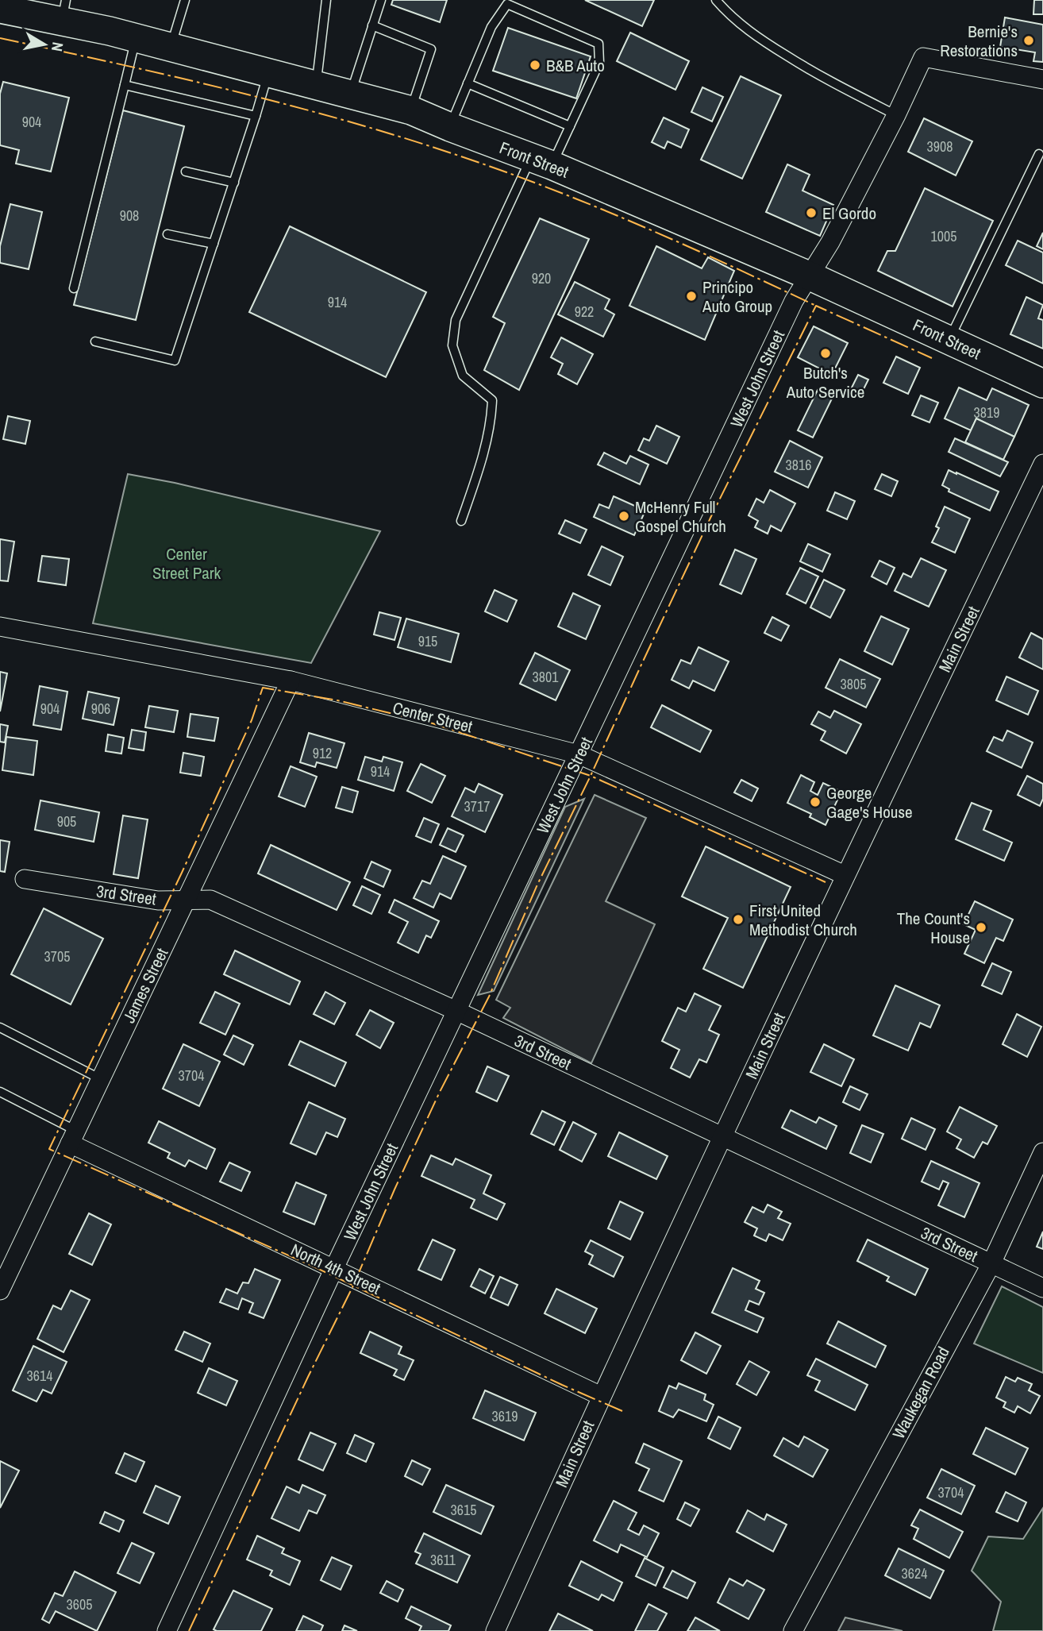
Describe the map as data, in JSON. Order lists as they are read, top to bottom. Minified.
{"streets":{"main road":["Front Street"],"street":["West John Street","Main Street","Center Street","3rd Street","James Street","North 4th Street","Waukegan Road"]},"crossings":[["Front Street","West John Street"],["West John Street","Center Street"],["West John Street","3rd Street"],["West John Street","North 4th Street"],["Main Street","Center Street"],["Main Street","3rd Street"],["Main Street","North 4th Street"],["Center Street","James Street"],["3rd Street","James Street"],["3rd Street","Waukegan Road"],["James Street","North 4th Street"]],"parks":["Center Street Park"],"places":["Bernie's Restorations","B&B Auto","El Gordo","Principo Auto Group","Butch's Auto Service","McHenry Full Gospel Church","George Gage's House","First United Methodist Church","The Count's House"],"house_numbers":["904","3908","908","1005","920","914","922","3819","3816","915","3801","3805","904","906","912","914","3717","905","3705","3704","3614","3619","3704","3615","3611","3624","3605"],"north":"right"}
